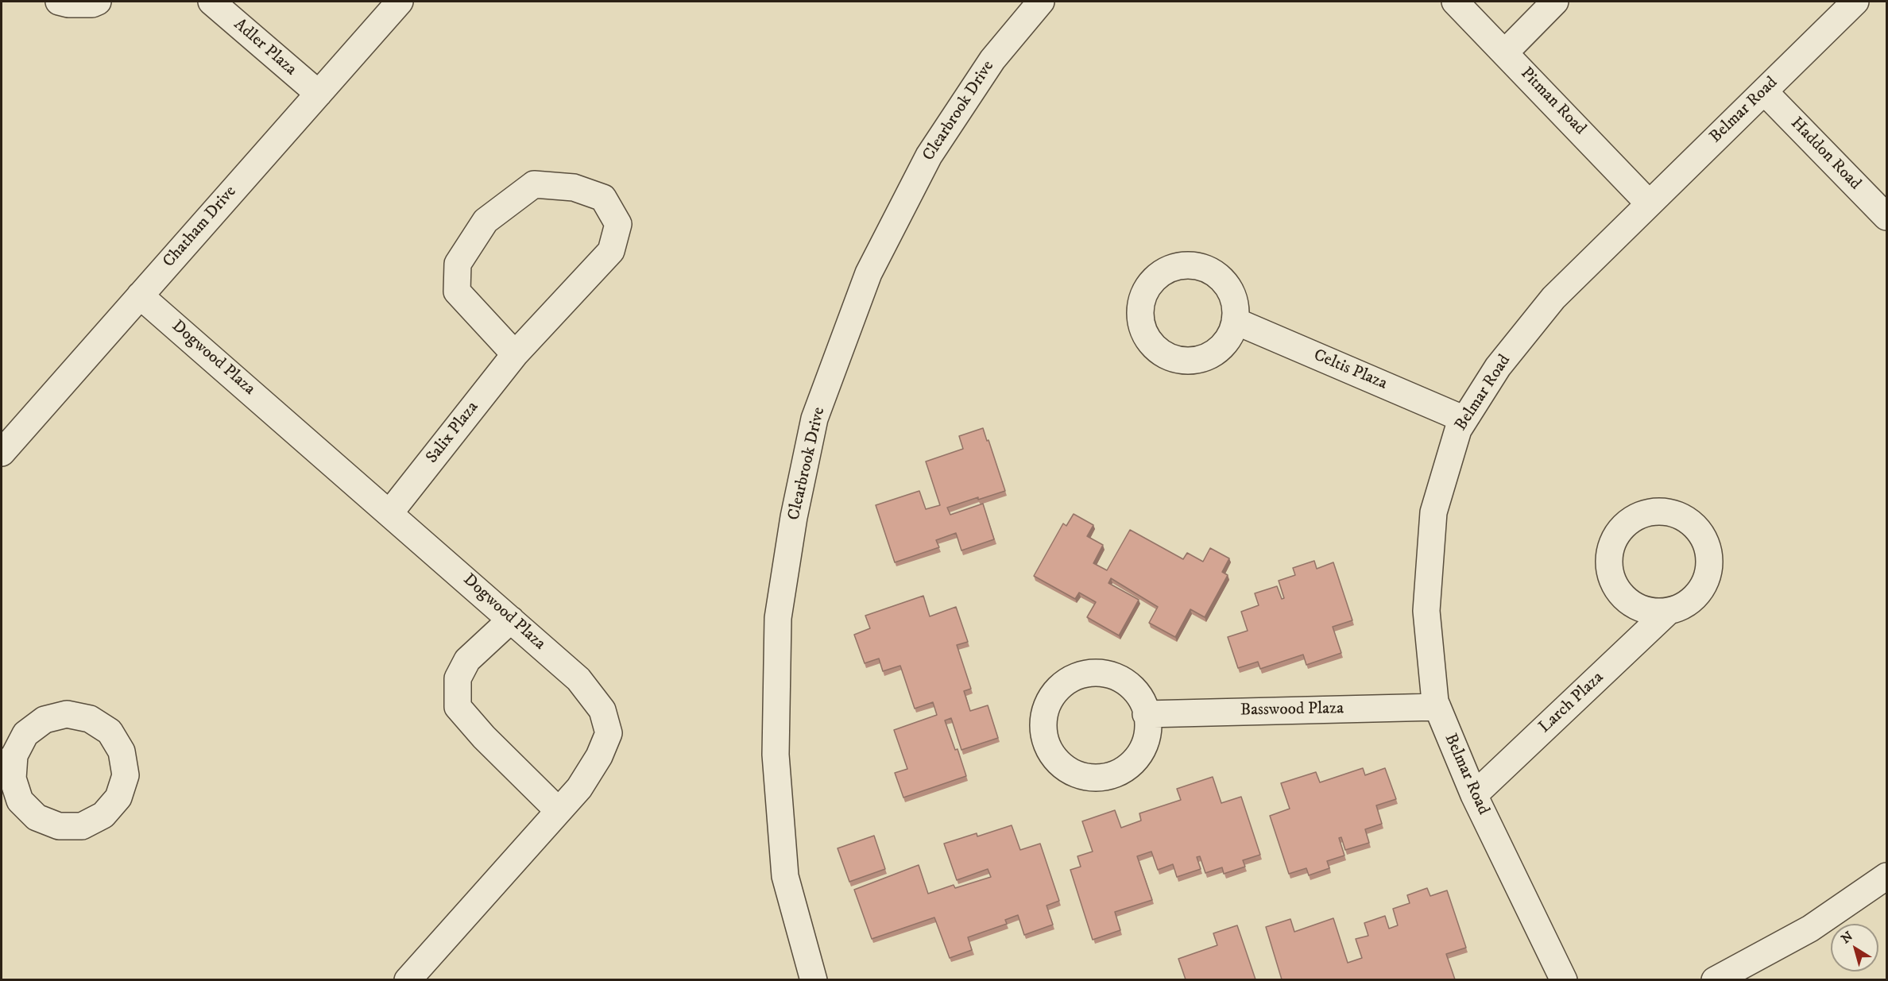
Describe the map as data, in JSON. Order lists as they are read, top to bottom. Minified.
{"streets":{"street":["Adler Plaza","Pitman Road","Belmar Road","Clearbrook Drive","Haddon Road","Chatham Drive","Dogwood Plaza","Celtis Plaza","Salix Plaza","Larch Plaza","Basswood Plaza"]},"crossings":[["Adler Plaza","Chatham Drive"],["Pitman Road","Belmar Road"],["Belmar Road","Haddon Road"],["Belmar Road","Celtis Plaza"],["Belmar Road","Larch Plaza"],["Belmar Road","Basswood Plaza"],["Chatham Drive","Dogwood Plaza"],["Dogwood Plaza","Salix Plaza"]],"north":"top left"}
